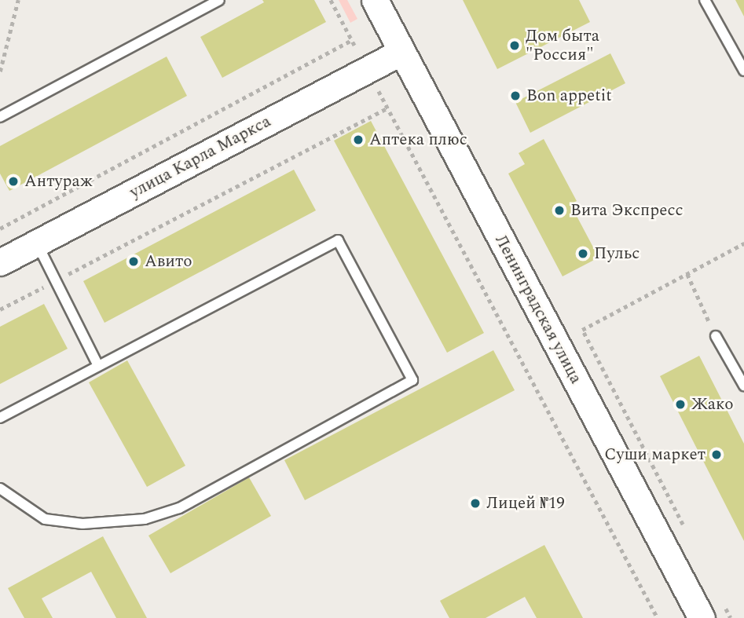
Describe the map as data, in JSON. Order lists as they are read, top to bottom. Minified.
{"streets":{"street":["улица Карла Маркса","Ленинградская улица"]},"crossings":[["улица Карла Маркса","Ленинградская улица"]],"places":["Дом быта \"Россия\"","Bon appetit","Аптека плюс","Антураж","Вита Экспресс","Пульс","Авито","Жако","Суши маркет","Лицей №19"]}
